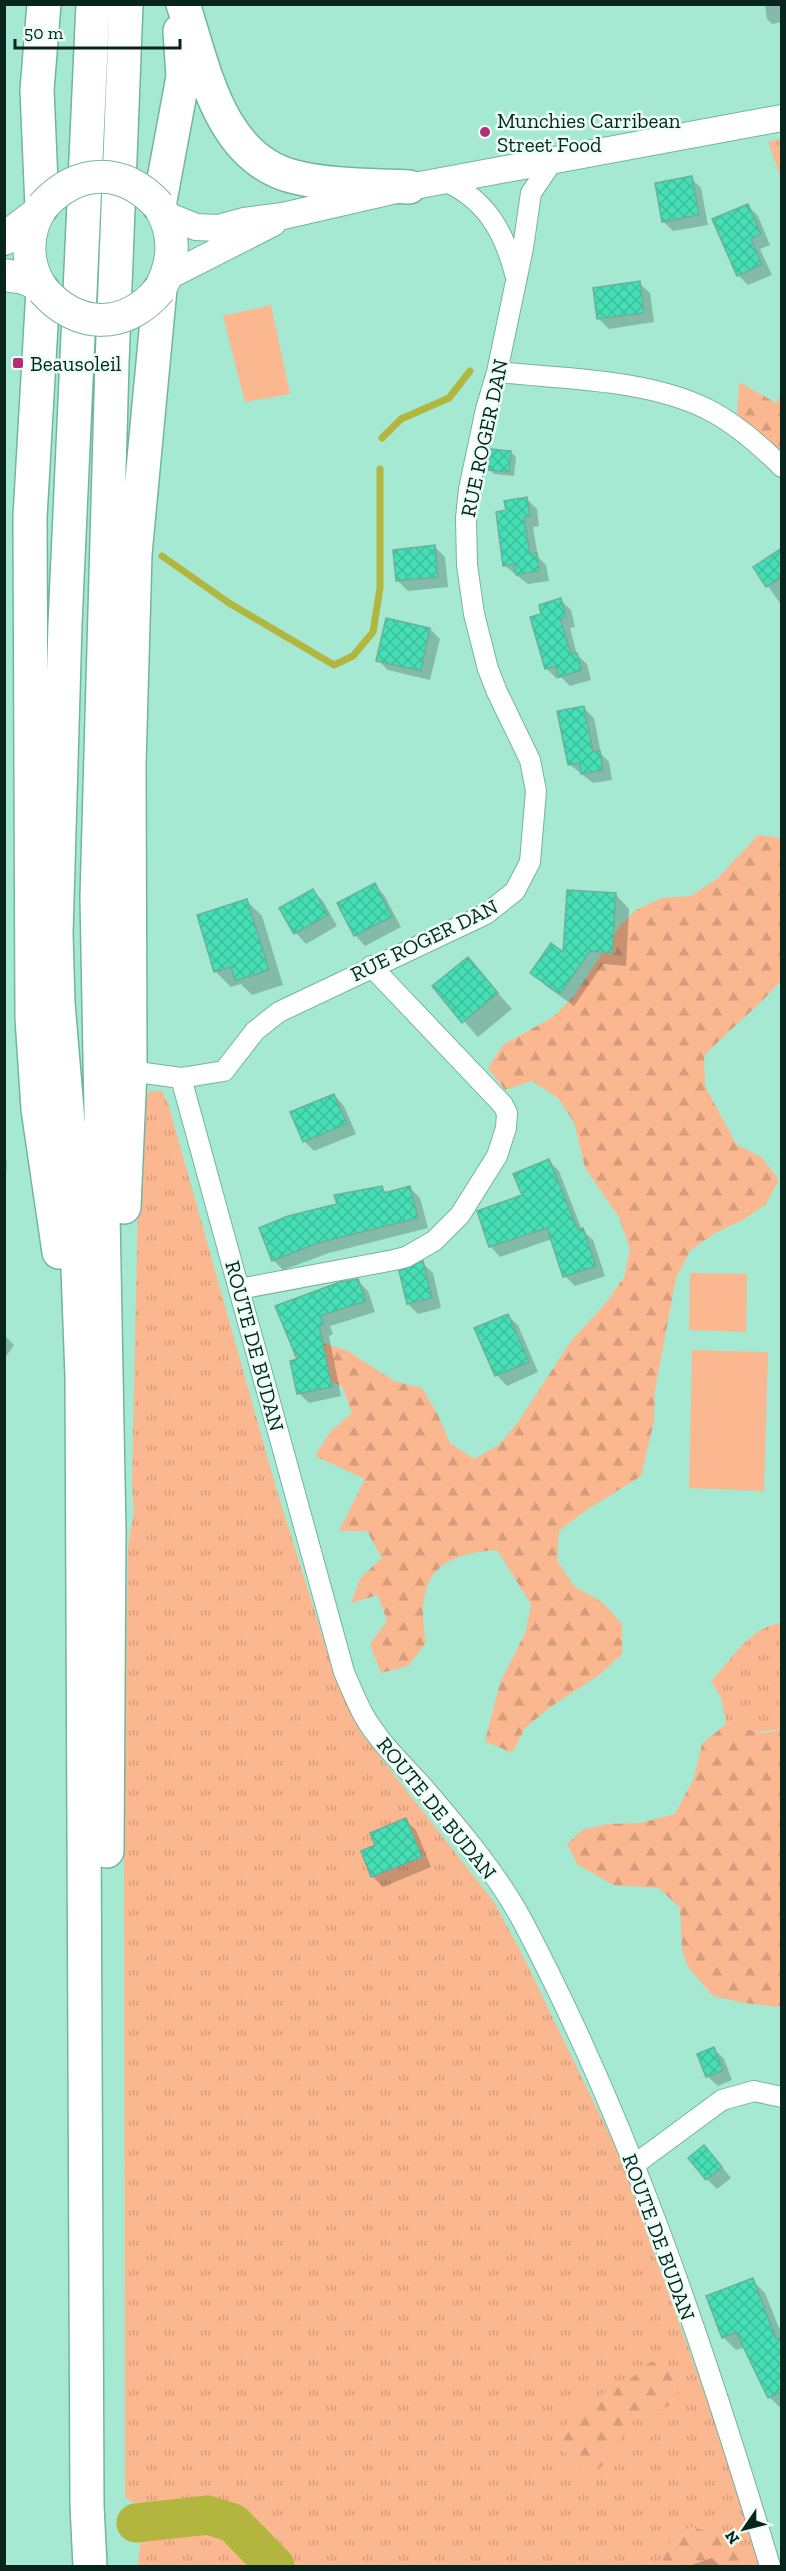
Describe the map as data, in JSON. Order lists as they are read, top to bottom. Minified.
{"streets":{"street":["RUE ROGER DAN","ROUTE DE BUDAN"]},"crossings":[["RUE ROGER DAN","ROUTE DE BUDAN"]],"places":{"other":["Munchies Carribean Street Food"],"transit":["Beausoleil"]},"scale_bar":"50 m","north":"bottom left"}
